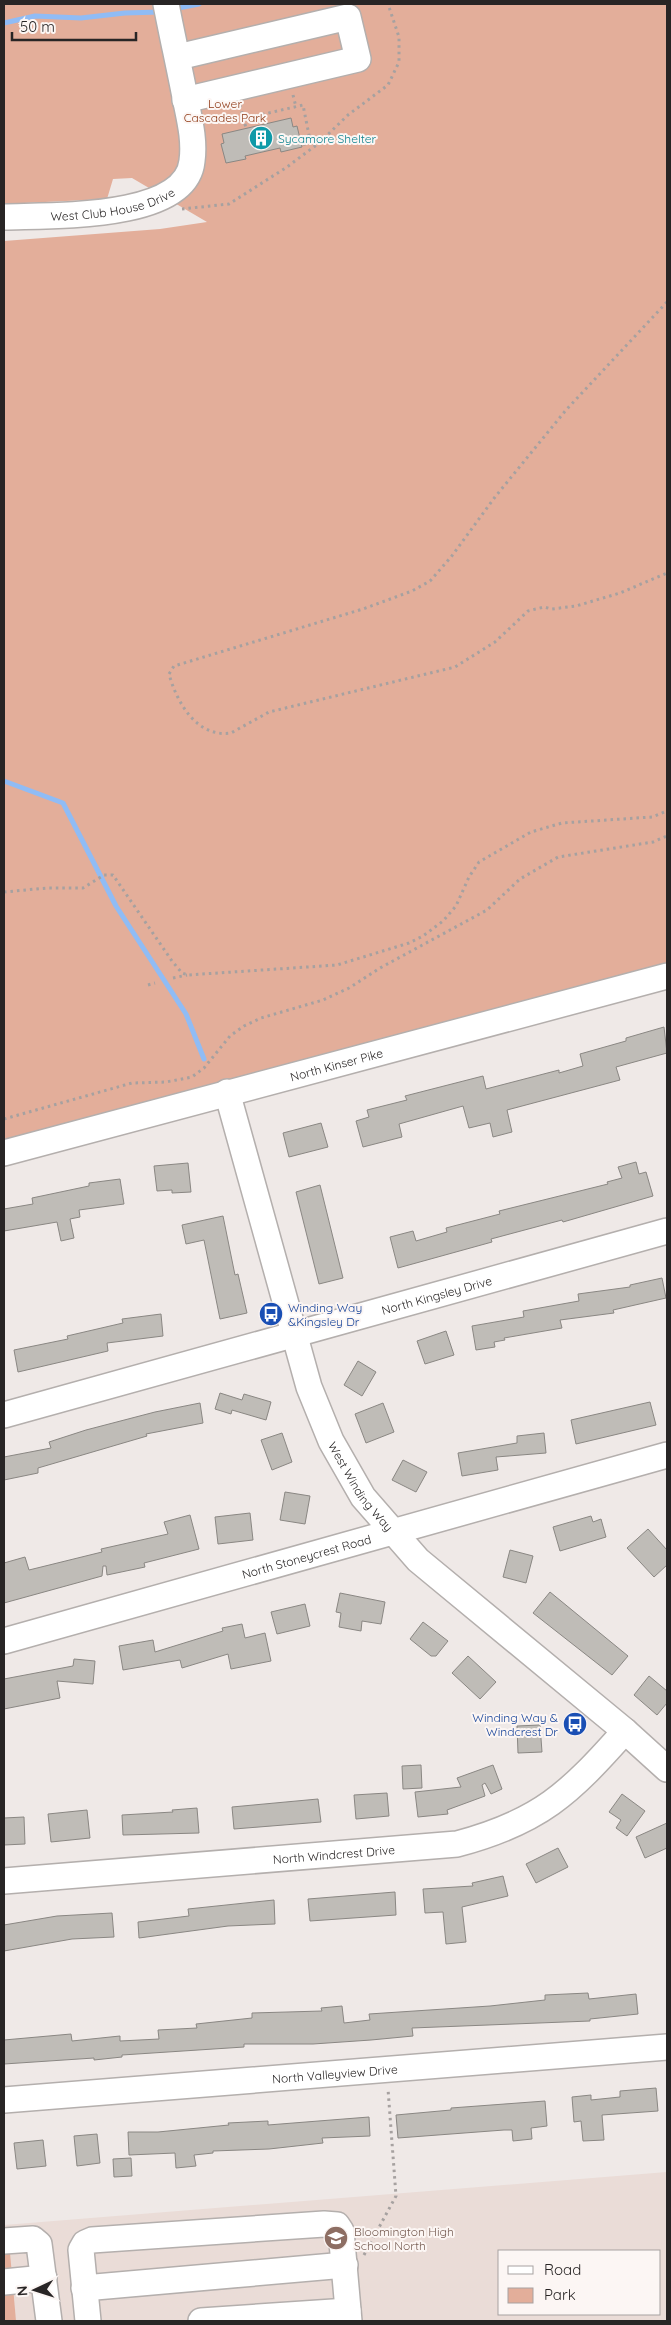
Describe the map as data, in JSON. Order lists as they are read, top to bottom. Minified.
{"streets":{"street":["West Club House Drive","North Kinser Pike","North Kingsley Drive","West Winding Way","North Stoneycrest Road","North Windcrest Drive","North Valleyview Drive"]},"crossings":[["North Kinser Pike","West Winding Way"],["North Kingsley Drive","West Winding Way"],["West Winding Way","North Stoneycrest Road"],["West Winding Way","North Windcrest Drive"]],"parks":["Lower Cascades Park"],"places":{"building":["Sycamore Shelter"],"bus stop":["Winding Way &Kingsley Dr","Winding Way & Windcrest Dr"],"school or university":["Bloomington High School North"]},"legend":["Road","Park"],"scale_bar":"50 m","north":"left"}
